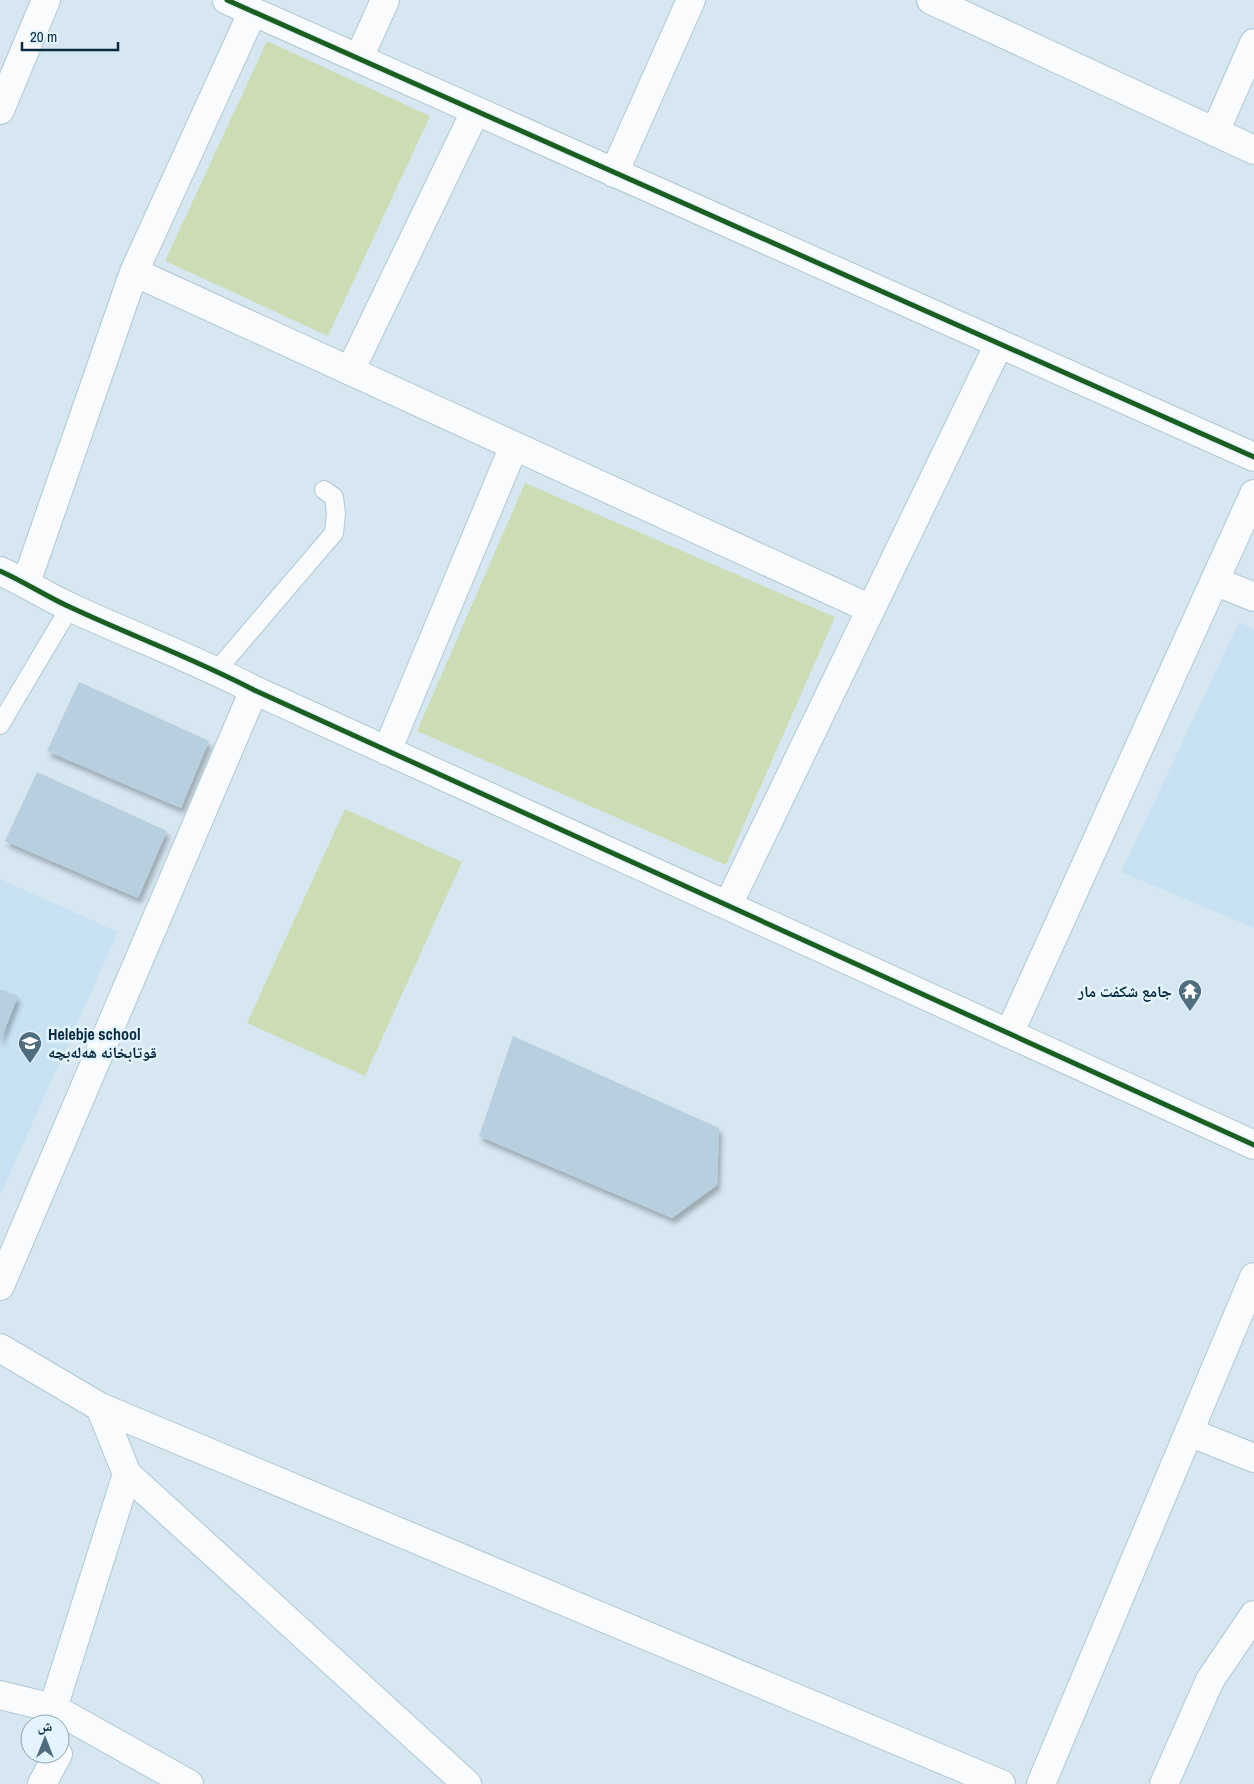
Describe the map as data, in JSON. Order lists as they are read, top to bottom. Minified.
{"places":{"temple":["جامع شكفت مار"],"school or university":["Helebje school قوتابخانە هەلەبچە"]},"scale_bar":"20 m","north":"top"}
